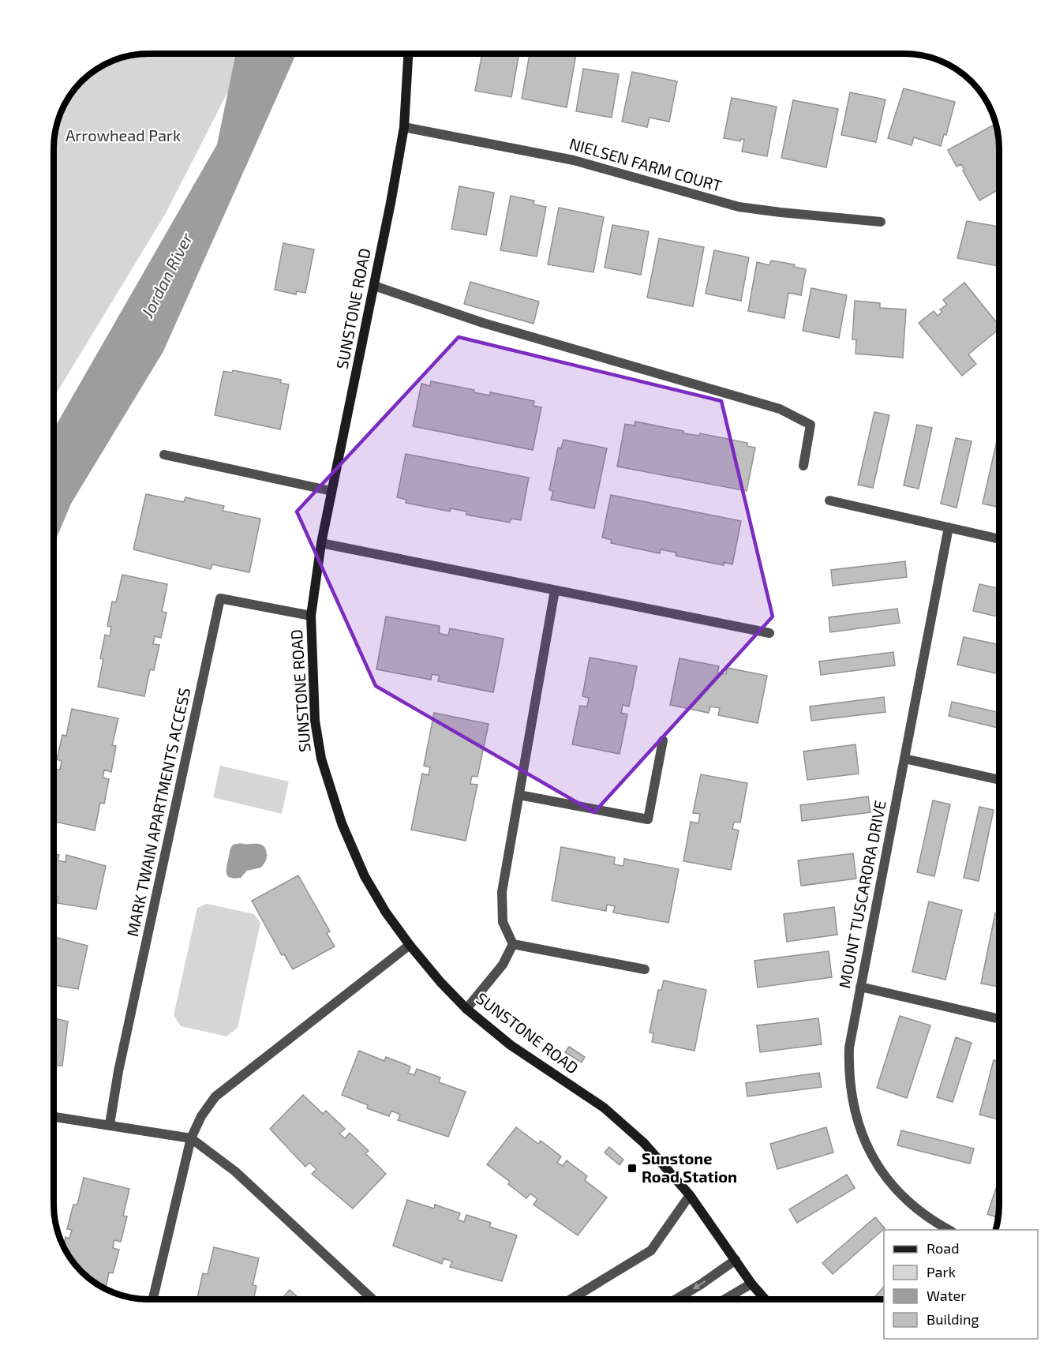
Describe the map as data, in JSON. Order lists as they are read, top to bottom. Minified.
{"streets":{"street":["NIELSEN FARM COURT","SUNSTONE ROAD","MARK TWAIN APARTMENTS ACCESS","MOUNT TUSCARORA DRIVE"]},"crossings":[["NIELSEN FARM COURT","SUNSTONE ROAD"],["SUNSTONE ROAD","MARK TWAIN APARTMENTS ACCESS"]],"water":["Jordan River"],"parks":["Arrowhead Park"],"places":{"transit":["Sunstone Road Station"]},"legend":["Road","Park","Water","Building"]}
